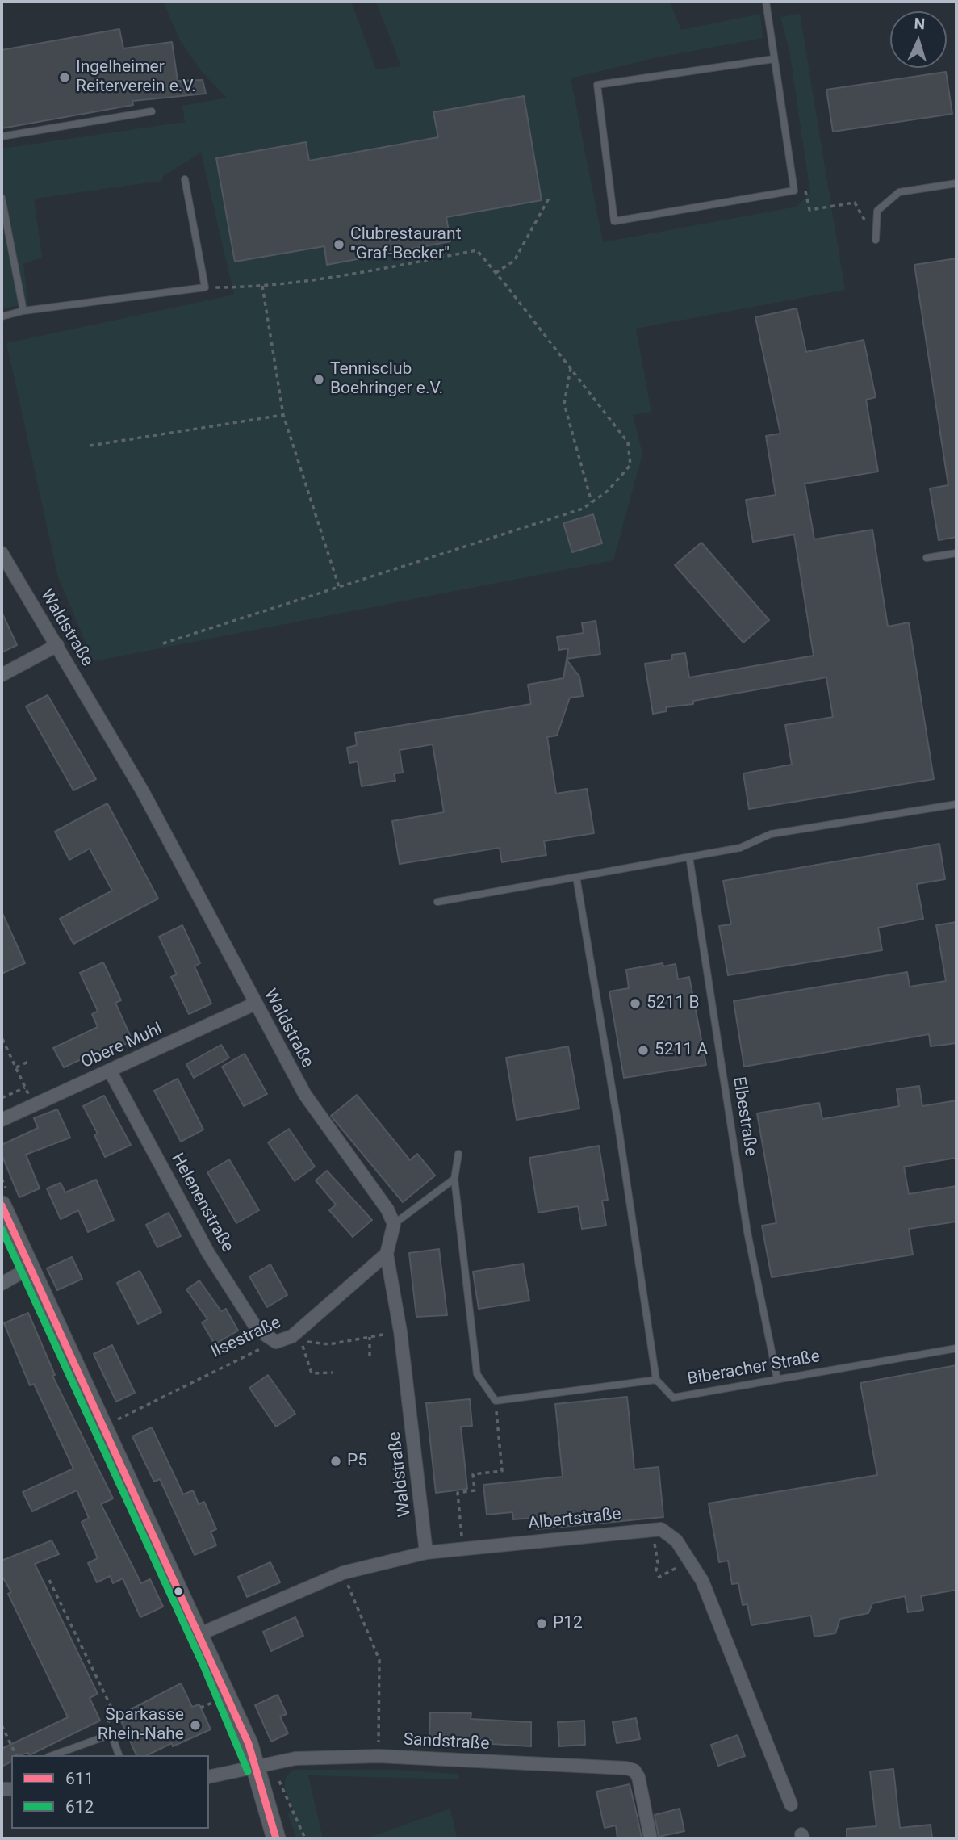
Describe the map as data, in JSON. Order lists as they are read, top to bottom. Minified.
{"streets":{"street":["Waldstraße","Obere Muhl","Helenenstraße","Ilsestraße","Albertstraße","Sandstraße"],"lane":["Elbestraße","Biberacher Straße"]},"crossings":[["Waldstraße","Obere Muhl"],["Waldstraße","Ilsestraße"],["Waldstraße","Albertstraße"],["Obere Muhl","Helenenstraße"],["Elbestraße","Biberacher Straße"],["Helenenstraße","Ilsestraße"]],"places":["Ingelheimer Reiterverein e.V.","Clubrestaurant \"Graf-Becker\"","Tennisclub Boehringer e.V.","5211 B","5211 A","P5","P12","Sparkasse Rhein-Nahe"],"lines":["transit line 611","transit line 612"],"legend":["611","612"],"north":"top"}
